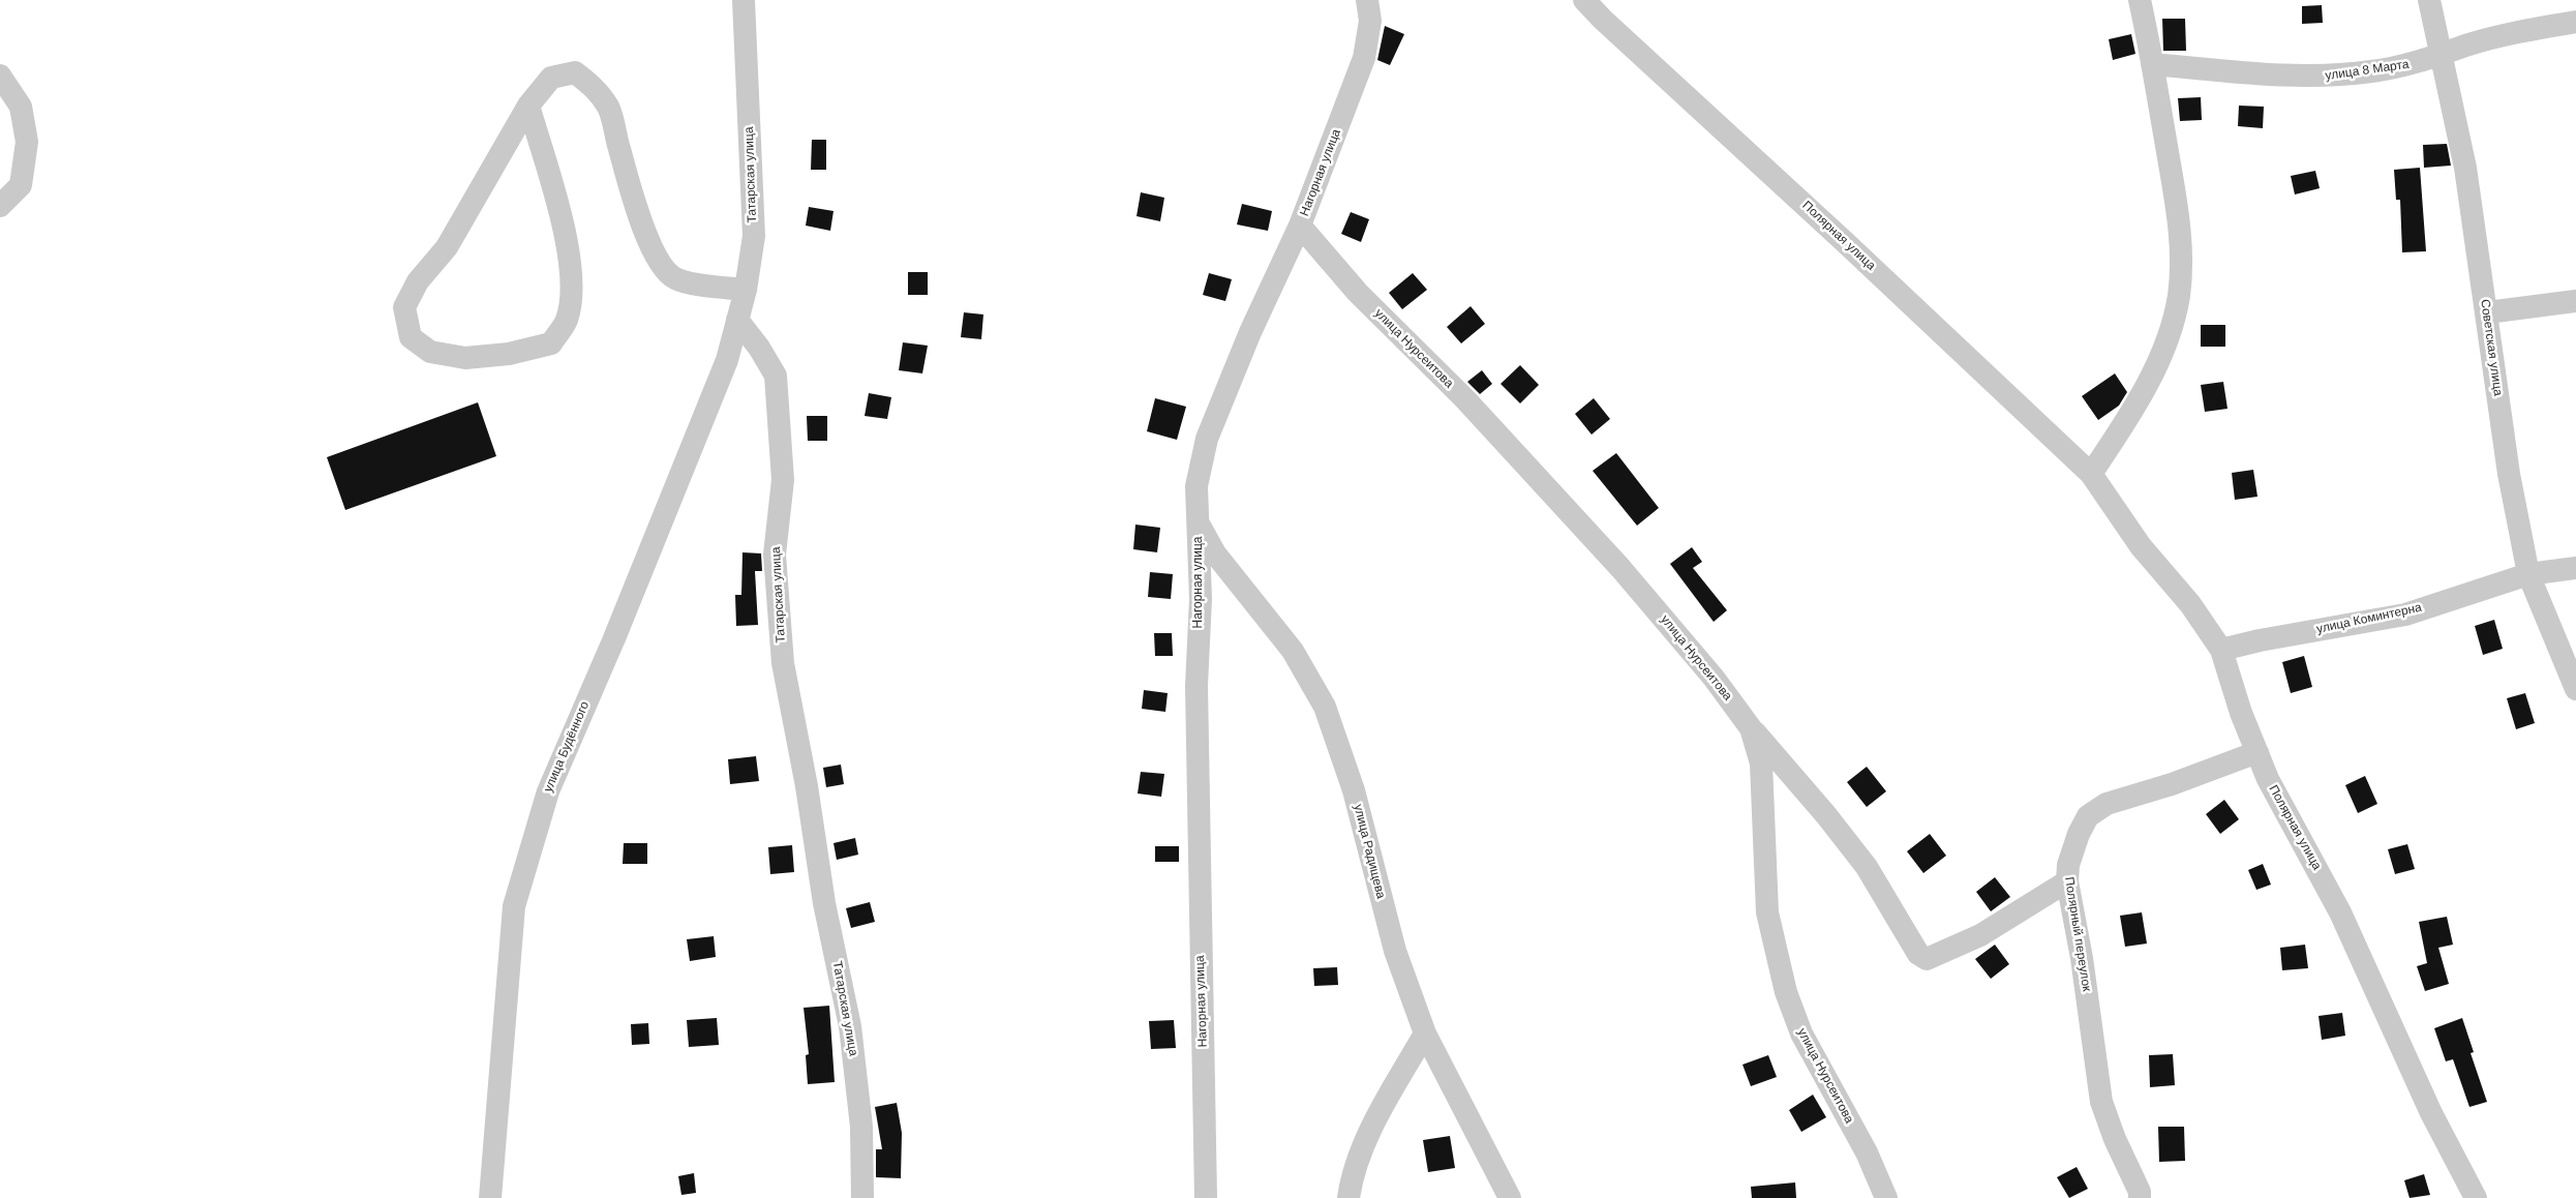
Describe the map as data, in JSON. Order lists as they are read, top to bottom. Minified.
{"streets":{"street":["улица 8 Марта","Нагорная улица","Татарская улица","Полярная улица","Советская улица","улица Нурсеитова","улица Коминтерна","улица Будённого","улица Радищева","Полярный переулок"]},"crossings":[["улица 8 Марта","Советская улица"],["Нагорная улица","улица Нурсеитова"],["Нагорная улица","улица Радищева"],["Татарская улица","улица Будённого"],["Полярная улица","улица Коминтерна"],["Полярная улица","Полярный переулок"],["Советская улица","улица Коминтерна"]]}
